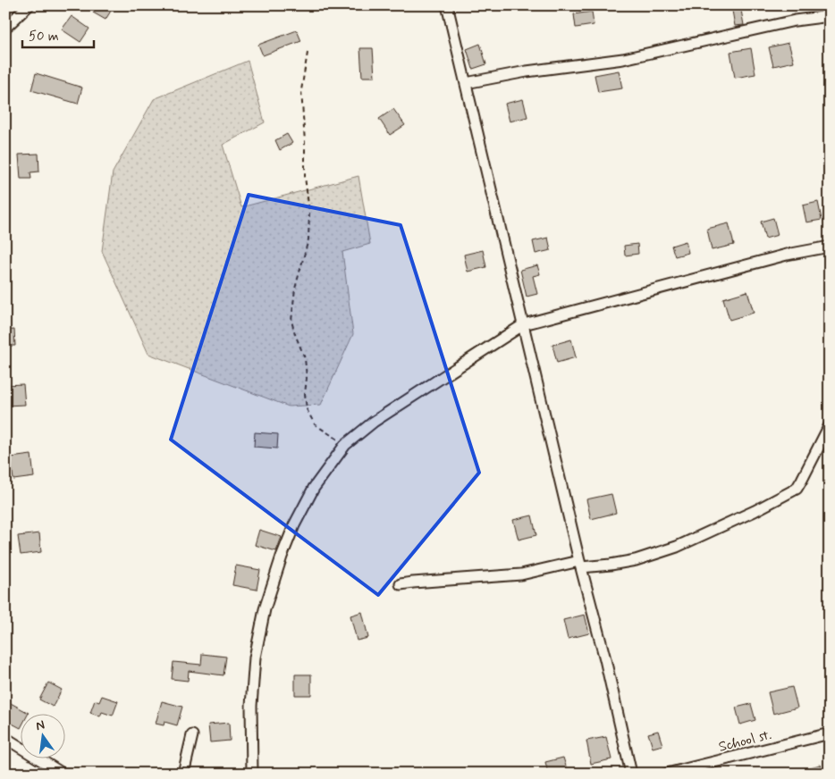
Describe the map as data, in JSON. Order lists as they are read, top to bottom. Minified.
{"streets":{"street":["School st."]},"scale_bar":"50 m","north":"top"}
